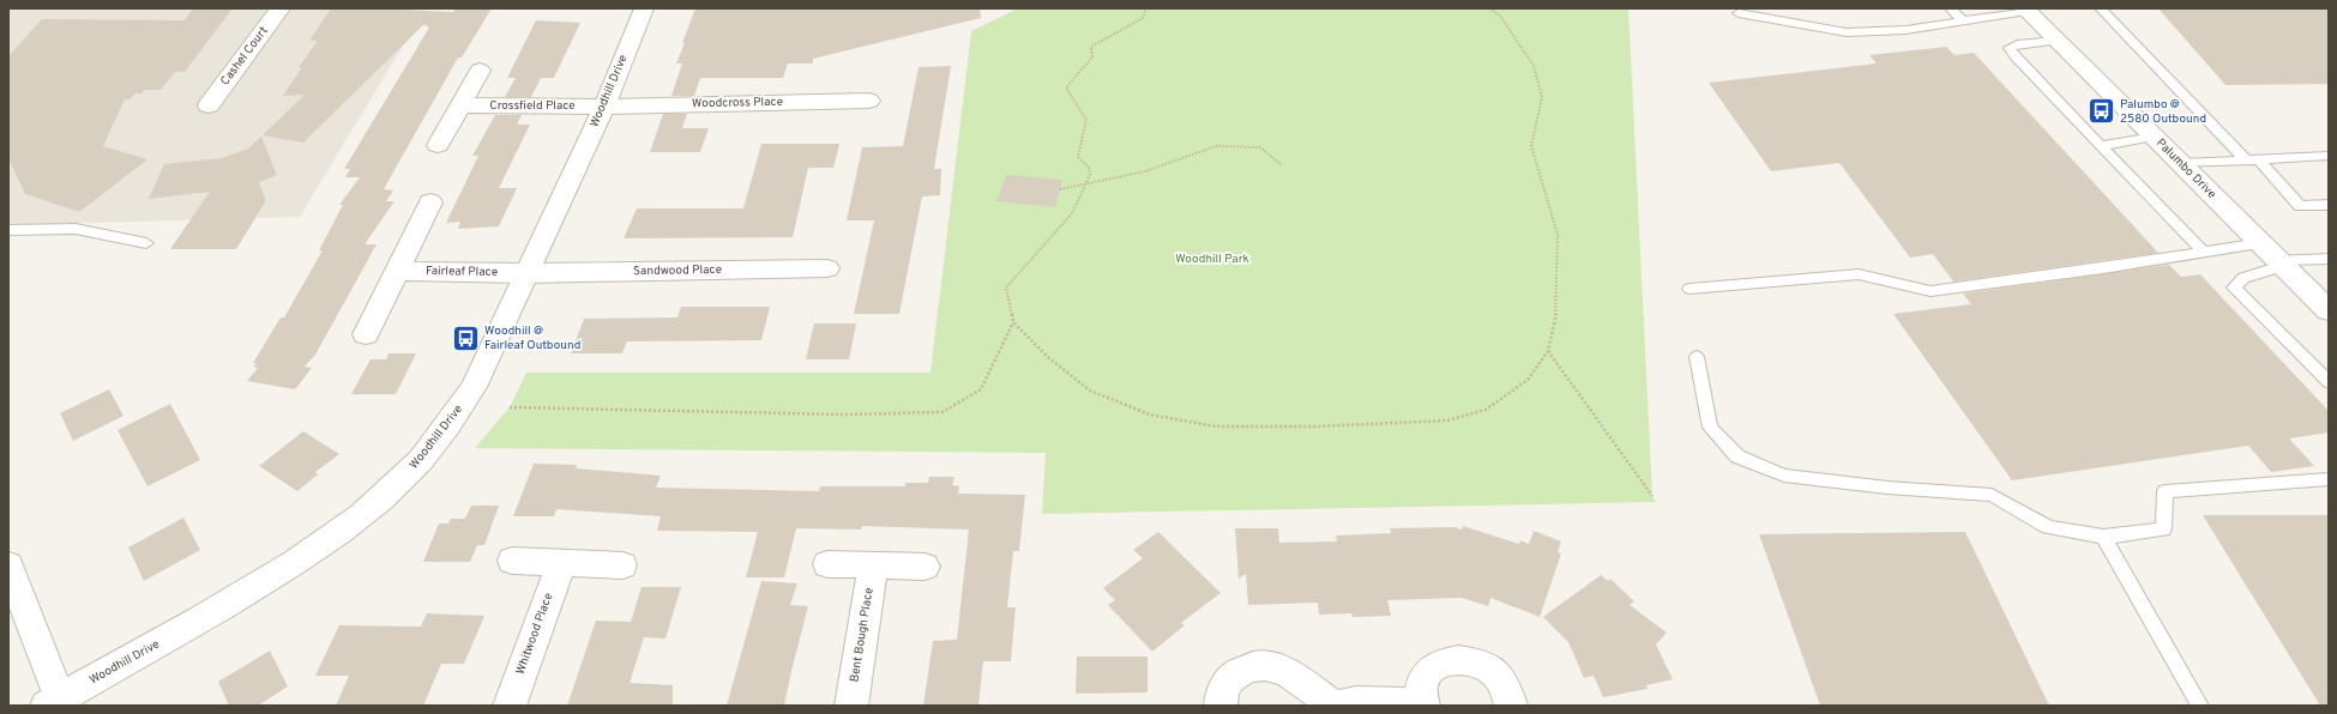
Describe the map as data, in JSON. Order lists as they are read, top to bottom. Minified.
{"streets":{"street":["Cashel Court","Woodhill Drive","Woodcross Place","Crossfield Place","Palumbo Drive","Sandwood Place","Fairleaf Place","Whitwood Place","Bent Bough Place"]},"crossings":[["Woodhill Drive","Woodcross Place"],["Woodhill Drive","Crossfield Place"],["Woodhill Drive","Sandwood Place"],["Woodhill Drive","Fairleaf Place"],["Woodcross Place","Crossfield Place"],["Sandwood Place","Fairleaf Place"]],"parks":["Woodhill Park"],"places":{"bus stop":["Palumbo @ 2580 Outbound","Woodhill @ Fairleaf Outbound"]}}
